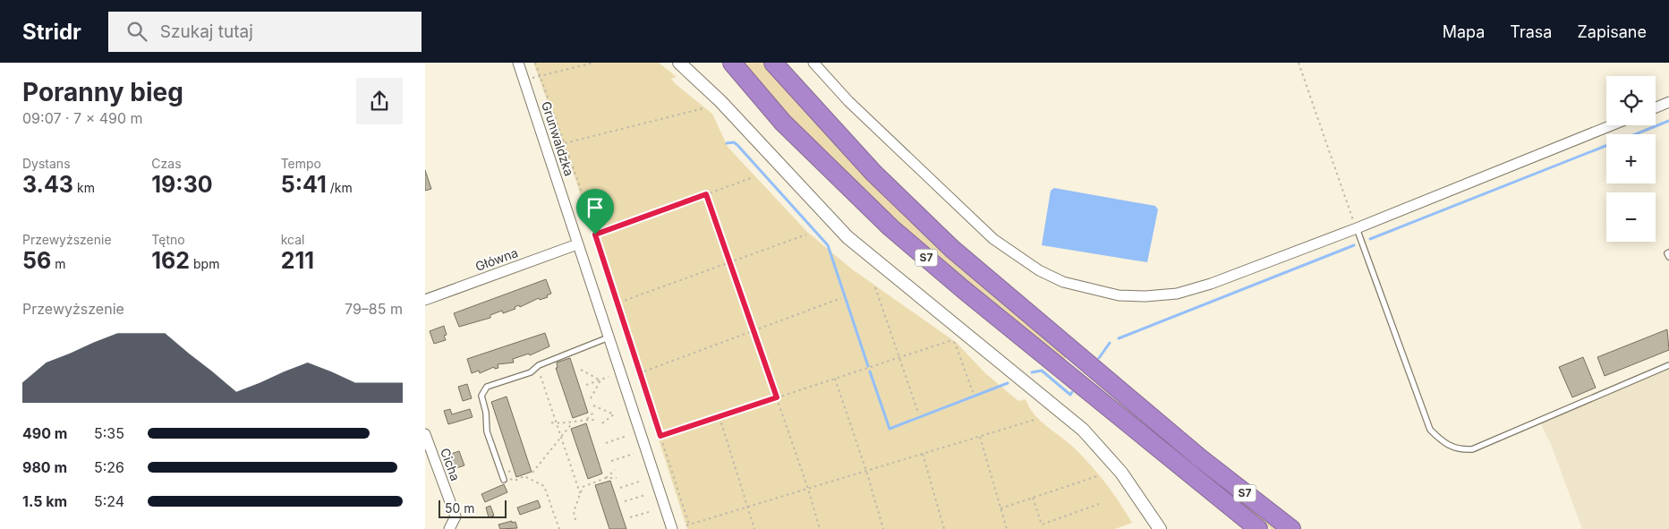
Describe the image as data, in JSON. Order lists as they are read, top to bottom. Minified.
{"streets":{"highway":["S7"],"street":["Grunwaldzka","Główna","Cicha"]},"crossings":[["Grunwaldzka","Główna"]],"scale_bar":"50 m","page":{"header":"Stridr","search":"Szukaj tutaj","nav":["Mapa","Trasa","Zapisane"],"heading":["Poranny bieg","09:07 · 7 × 490 m"],"map_buttons":["+","−"],"stats":[["Dystans","3.43 km"],["Czas","19:30"],["Tempo","5:41 /km"],["Przewyższenie","56 m"],["Tętno","162 bpm"],["kcal","211"]],"chart":["Przewyższenie","79–85 m"],"list":[{"name":"490 m","note":"5:35"},{"name":"980 m","note":"5:26"},{"name":"1.5 km","note":"5:24"}],"scale":"50 m"}}
